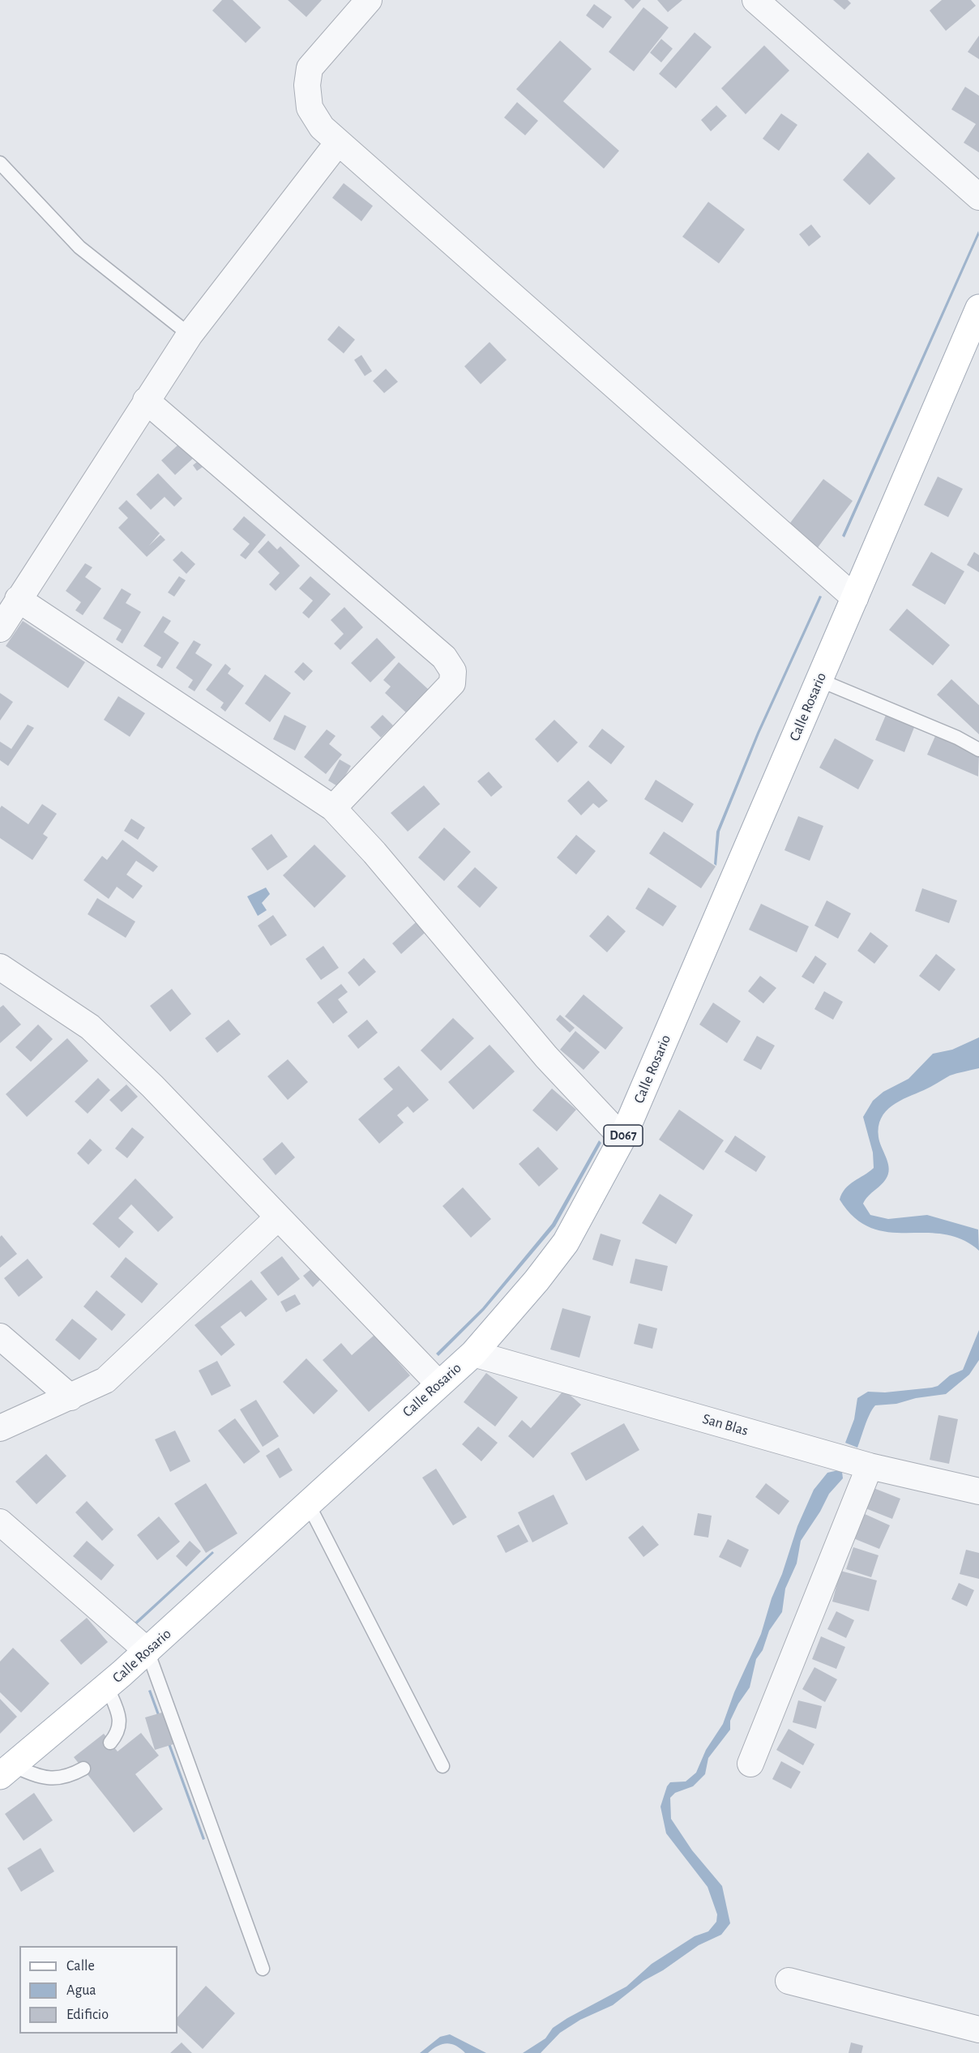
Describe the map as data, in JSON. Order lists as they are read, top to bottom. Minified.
{"streets":{"main road":["Calle Rosario","D067"],"street":["San Blas"]},"crossings":[["Calle Rosario","San Blas"]],"legend":["Calle","Agua","Edificio"]}
